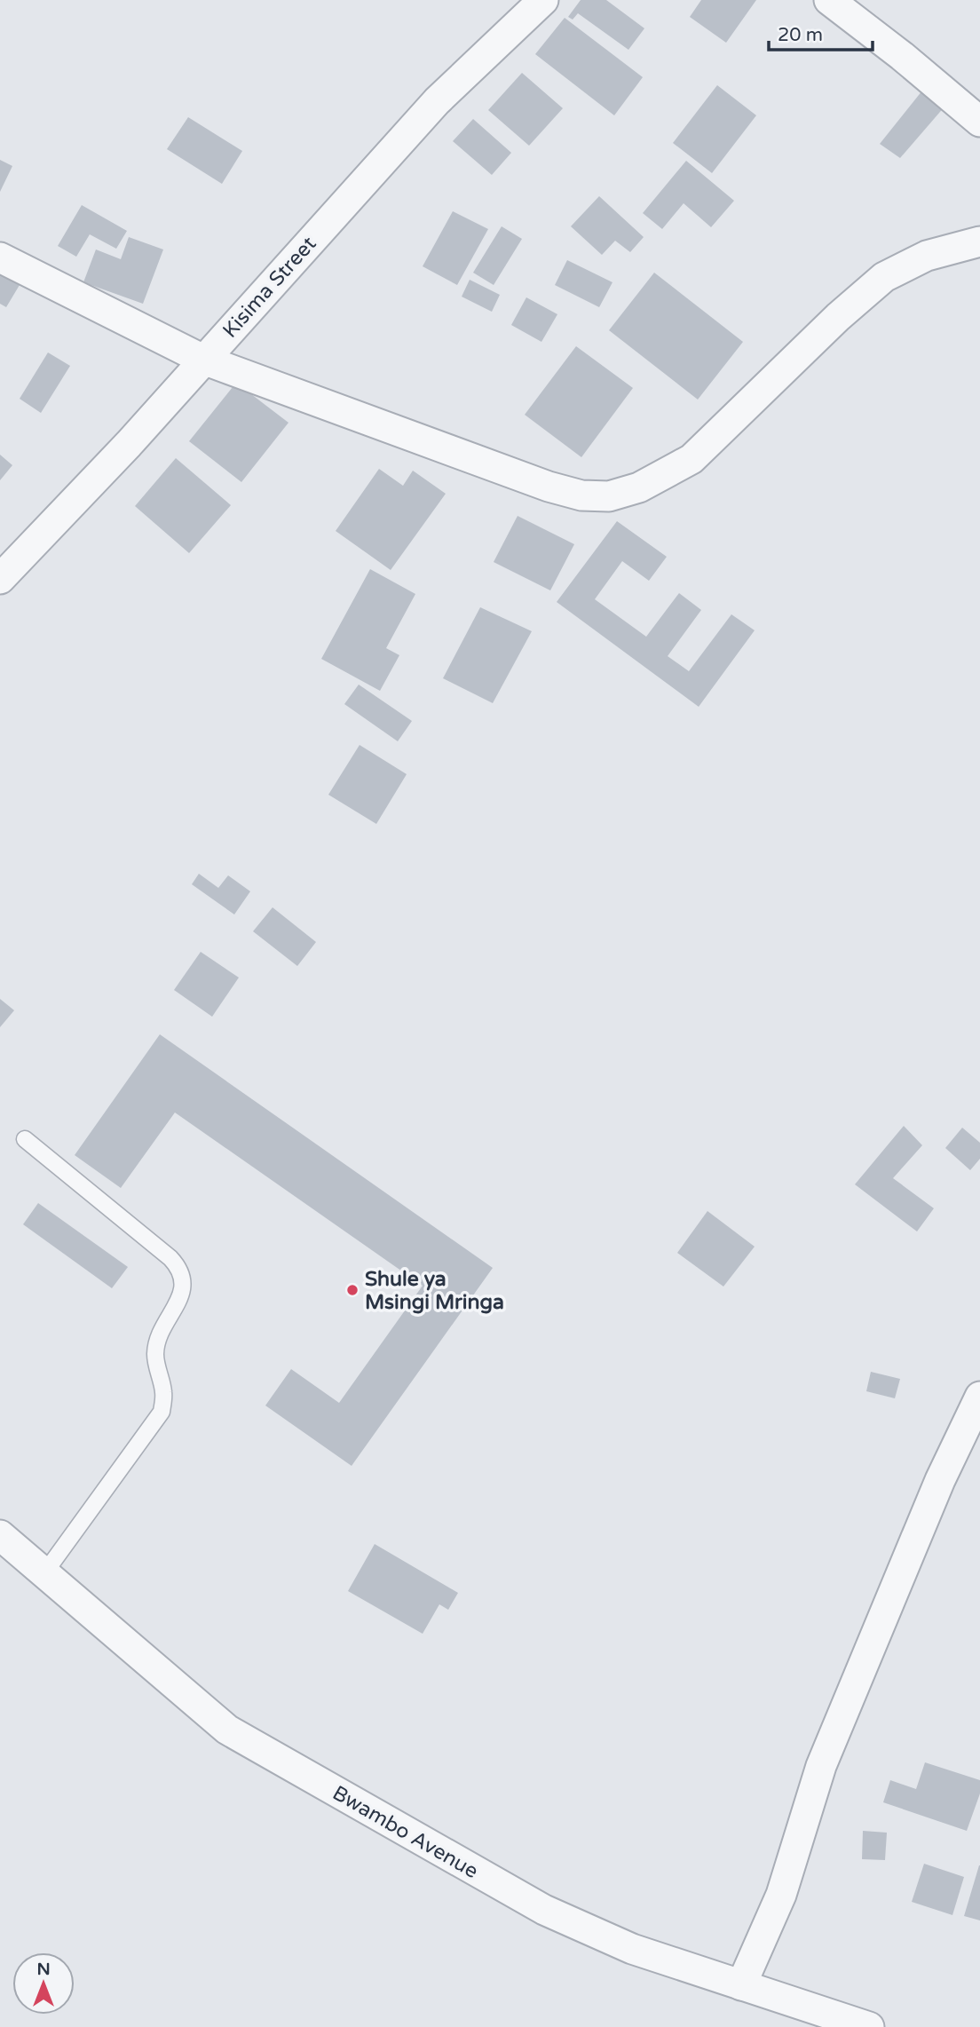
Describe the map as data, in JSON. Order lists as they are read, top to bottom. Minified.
{"streets":{"street":["Kisima Street","Bwambo Avenue"]},"places":["Shule ya Msingi Mringa"],"scale_bar":"20 m","north":"top"}
